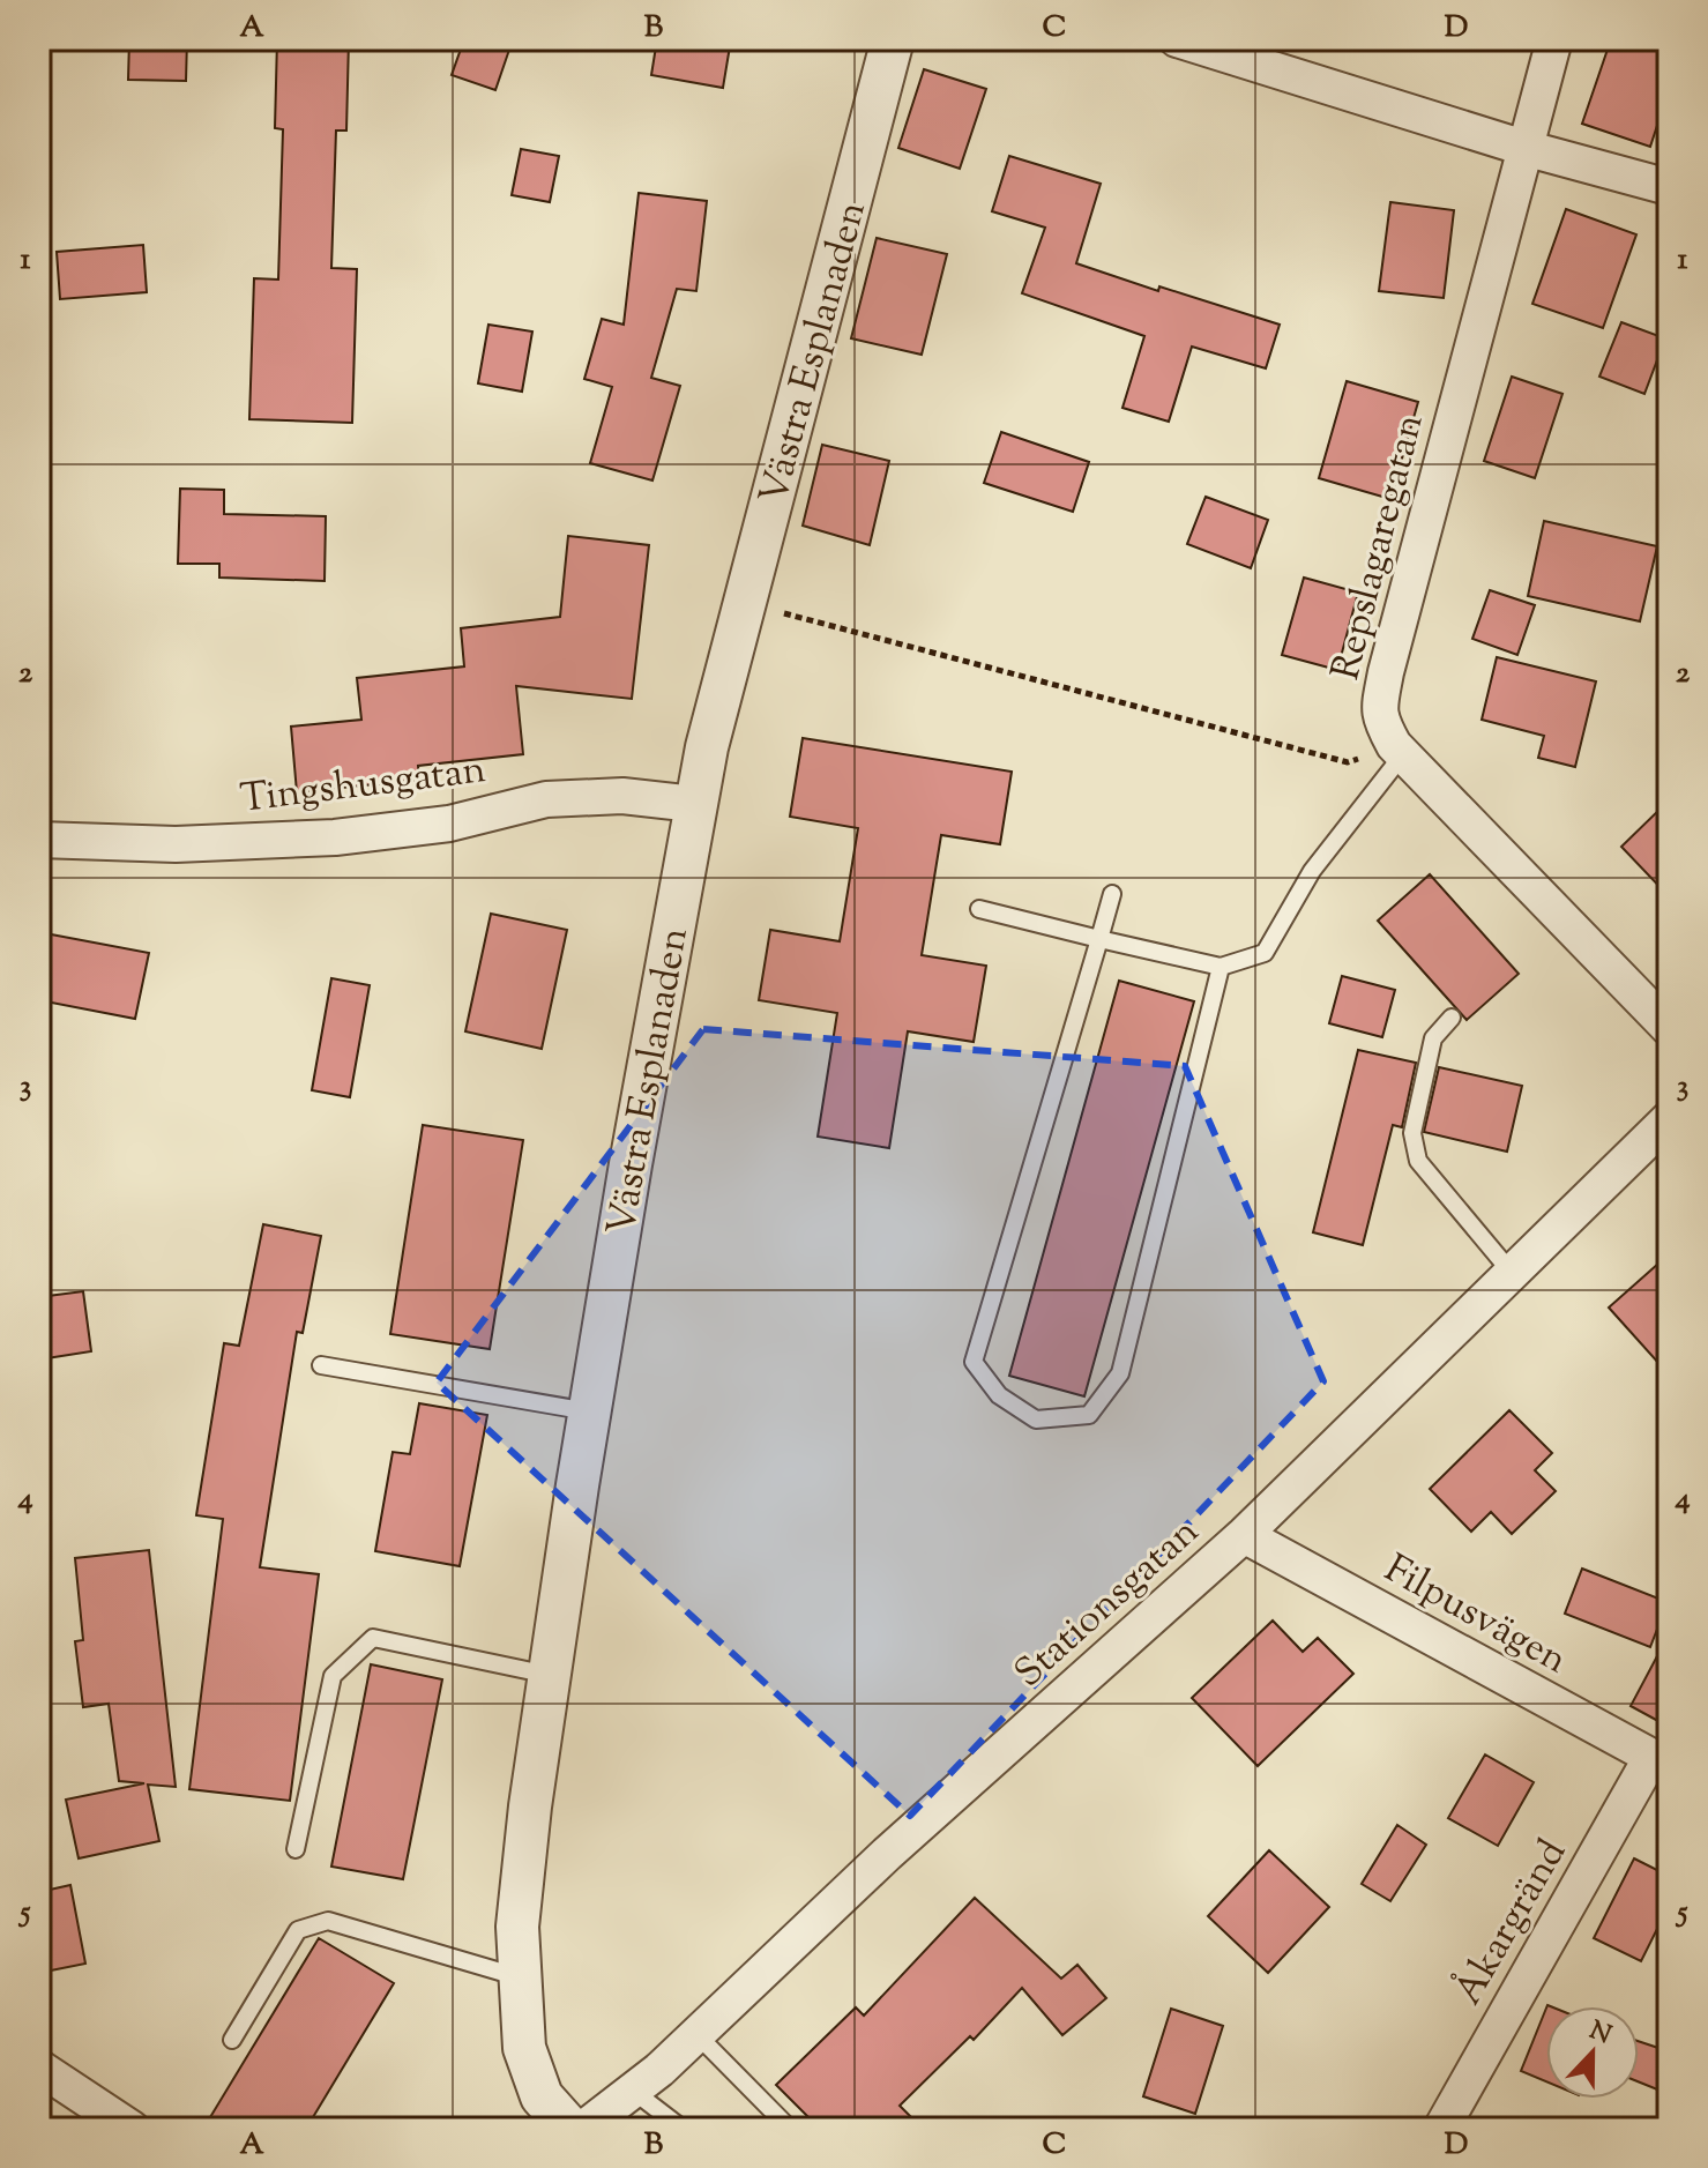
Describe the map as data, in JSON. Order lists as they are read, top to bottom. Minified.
{"streets":{"street":["Västra Esplanaden","Repslagaregatan","Tingshusgatan","Stationsgatan","Filpusvägen","Åkargränd"]},"crossings":[["Västra Esplanaden","Tingshusgatan"],["Stationsgatan","Filpusvägen"],["Filpusvägen","Åkargränd"]],"north":"top","grid":{"columns":["A","B","C","D"],"rows":["1","2","3","4","5"]}}
